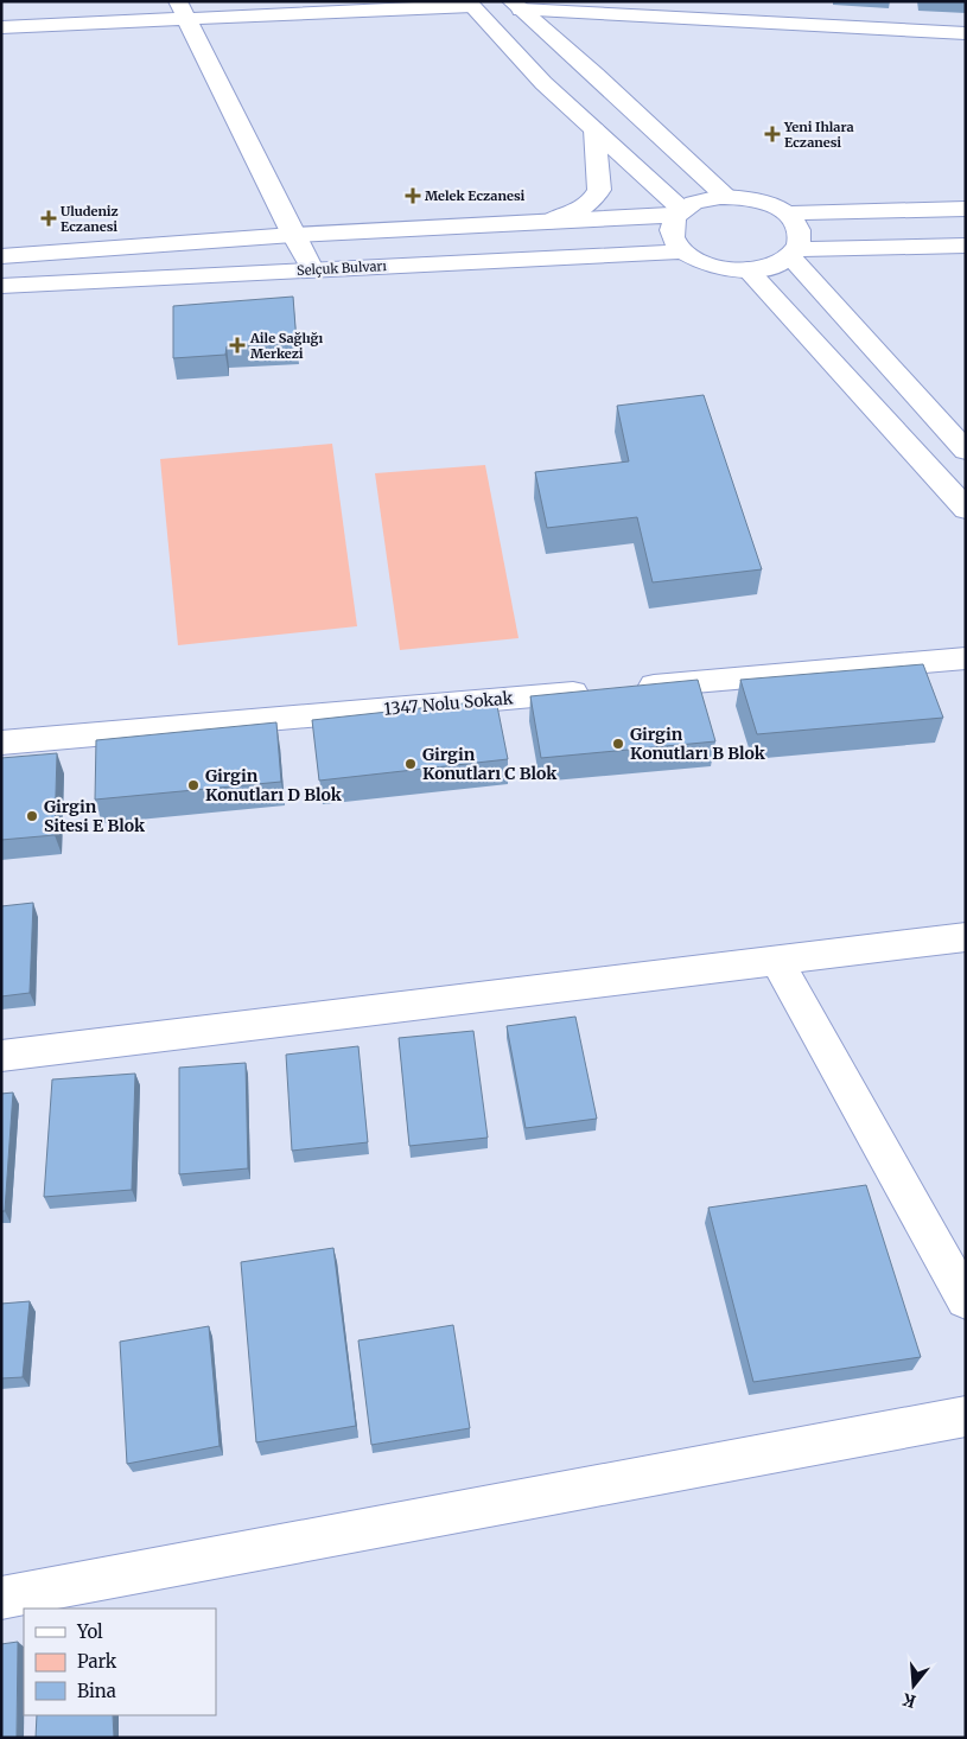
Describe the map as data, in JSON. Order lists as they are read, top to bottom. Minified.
{"streets":{"street":["Selçuk Bulvarı","1347 Nolu Sokak"]},"places":{"health":["Yeni Ihlara Eczanesi","Melek Eczanesi","Uludeniz Eczanesi","Aile Sağlığı Merkezi"],"other":["Girgin Konutları B Blok","Girgin Konutları C Blok","Girgin Konutları D Blok","Girgin Sitesi E Blok"]},"legend":["Yol","Park","Bina"],"north":"bottom"}
